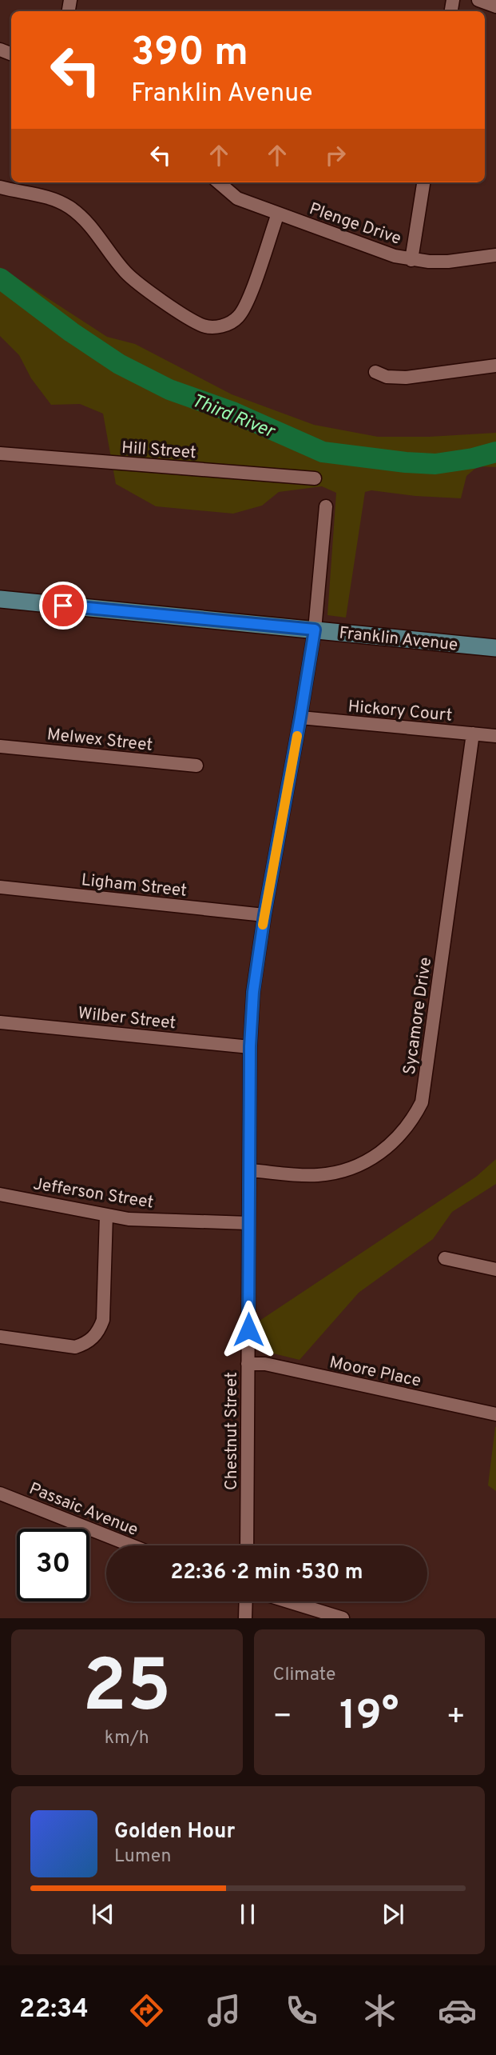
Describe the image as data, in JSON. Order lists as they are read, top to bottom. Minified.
{"streets":{"main road":["Franklin Avenue"],"street":["Plenge Drive","Hill Street","Hickory Court","Melwex Street","Ligham Street","Sycamore Drive","Wilber Street","Jefferson Street","Moore Place","Chestnut Street","Passaic Avenue"]},"crossings":[["Franklin Avenue","Chestnut Street"],["Hickory Court","Sycamore Drive"],["Hickory Court","Chestnut Street"],["Ligham Street","Chestnut Street"],["Sycamore Drive","Chestnut Street"],["Wilber Street","Chestnut Street"],["Jefferson Street","Chestnut Street"],["Moore Place","Chestnut Street"]],"water":["Third River"],"page":{"turn":["390 m","Franklin Avenue"],"limit":"30","trip":"22:36 · 2 min · 530 m","tile":[["25","km/h"],"Climate"],"heat":["−","19°","+"],"song":["Golden Hour","Lumen"],"tabs":"22:34"}}
